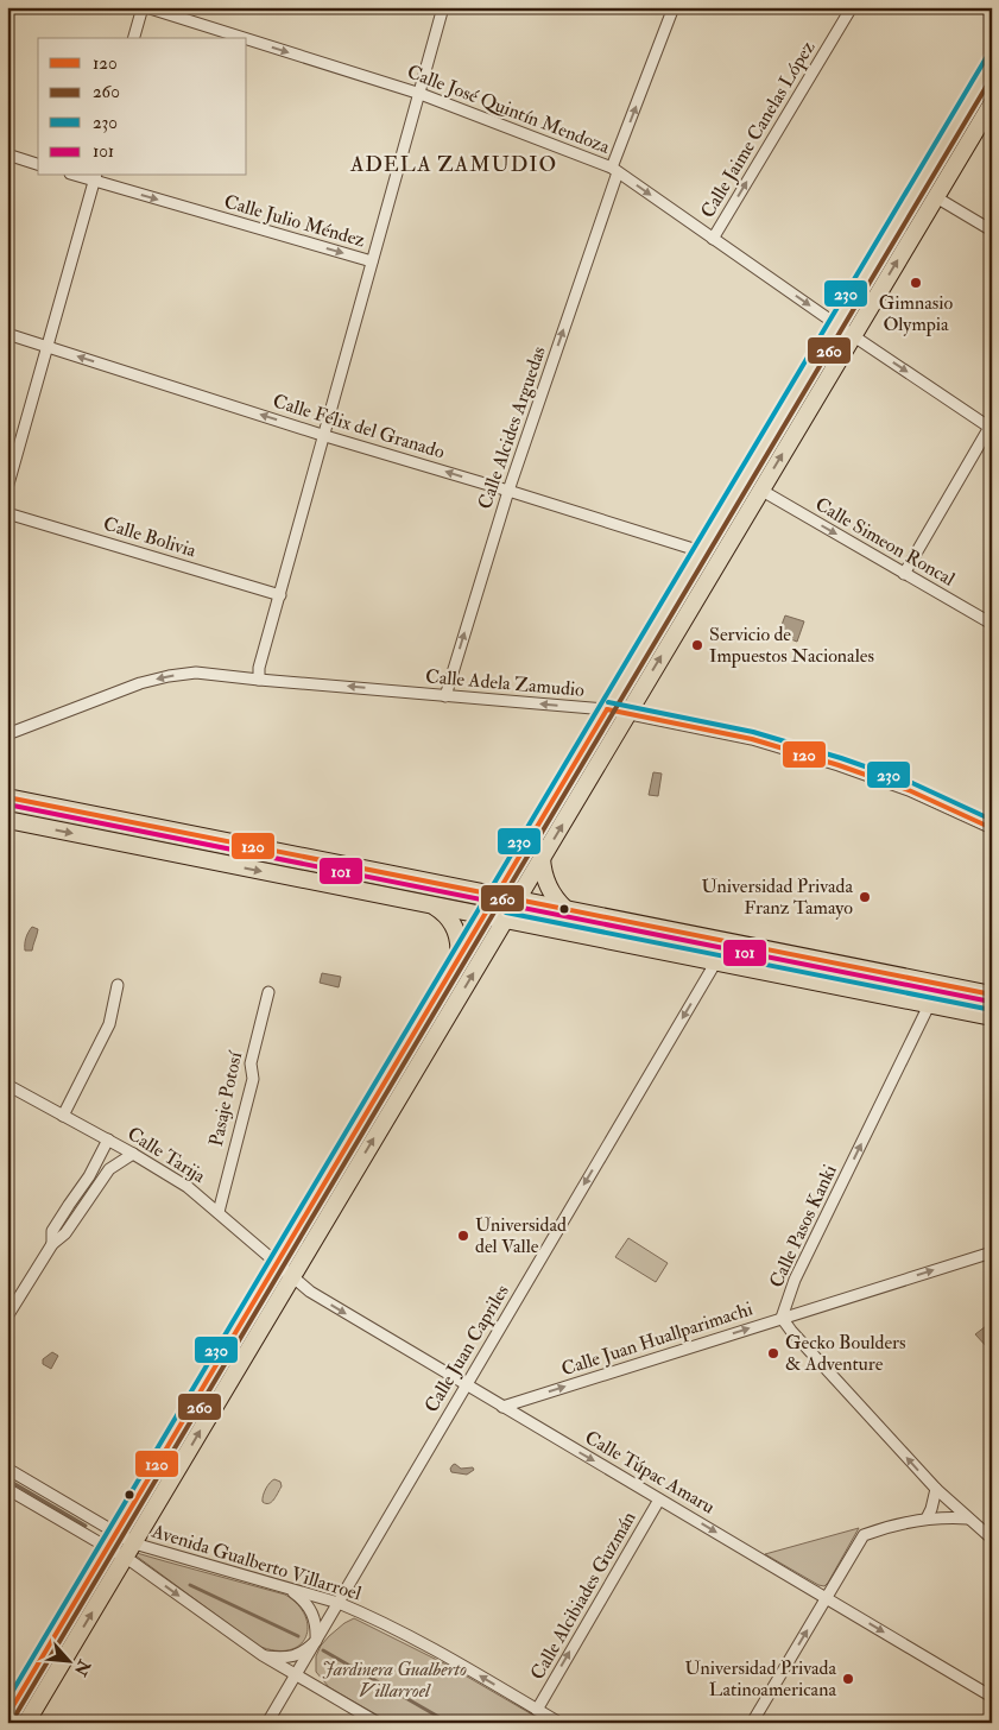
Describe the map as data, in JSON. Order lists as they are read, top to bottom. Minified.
{"streets":{"street":["Calle José Quintín Mendoza","Calle Jaime Canelas López","Calle Julio Méndez","Calle Félix del Granado","Calle Alcides Arguedas","Calle Bolivia","Calle Simeon Roncal","Calle Adela Zamudio","Pasaje Potosí","Calle Tarija","Calle Pasos Kanki","Calle Juan Huallparimachi","Calle Juan Capriles","Calle Túpac Amaru","Avenida Gualberto Villarroel","Calle Alcibiades Guzmán"]},"crossings":[["Calle José Quintín Mendoza","Calle Jaime Canelas López"],["Calle José Quintín Mendoza","Calle Alcides Arguedas"],["Calle Félix del Granado","Calle Alcides Arguedas"],["Calle Alcides Arguedas","Calle Adela Zamudio"],["Pasaje Potosí","Calle Tarija"],["Calle Tarija","Calle Túpac Amaru"],["Calle Pasos Kanki","Calle Juan Huallparimachi"],["Calle Juan Huallparimachi","Calle Túpac Amaru"],["Calle Juan Capriles","Calle Túpac Amaru"],["Calle Juan Capriles","Avenida Gualberto Villarroel"],["Calle Túpac Amaru","Calle Alcibiades Guzmán"],["Avenida Gualberto Villarroel","Calle Alcibiades Guzmán"]],"one_way":["Calle José Quintín Mendoza","Calle Jaime Canelas López","Calle Julio Méndez","Calle Félix del Granado","Calle Alcides Arguedas","Calle Simeon Roncal","Calle Adela Zamudio","Calle Pasos Kanki","Calle Juan Huallparimachi","Calle Juan Capriles","Calle Túpac Amaru","Calle Alcibiades Guzmán"],"districts":["ADELA ZAMUDIO"],"parks":["Jardinera Gualberto Villarroel"],"places":["Gimnasio Olympia","Servicio de Impuestos Nacionales","Universidad Privada Franz Tamayo","Universidad del Valle","Gecko Boulders & Adventure","Universidad Privada Latinoamericana"],"lines":["transit line 230","transit line 260","transit line 120","transit line 101"],"legend":["120","260","230","101"],"north":"bottom right"}
